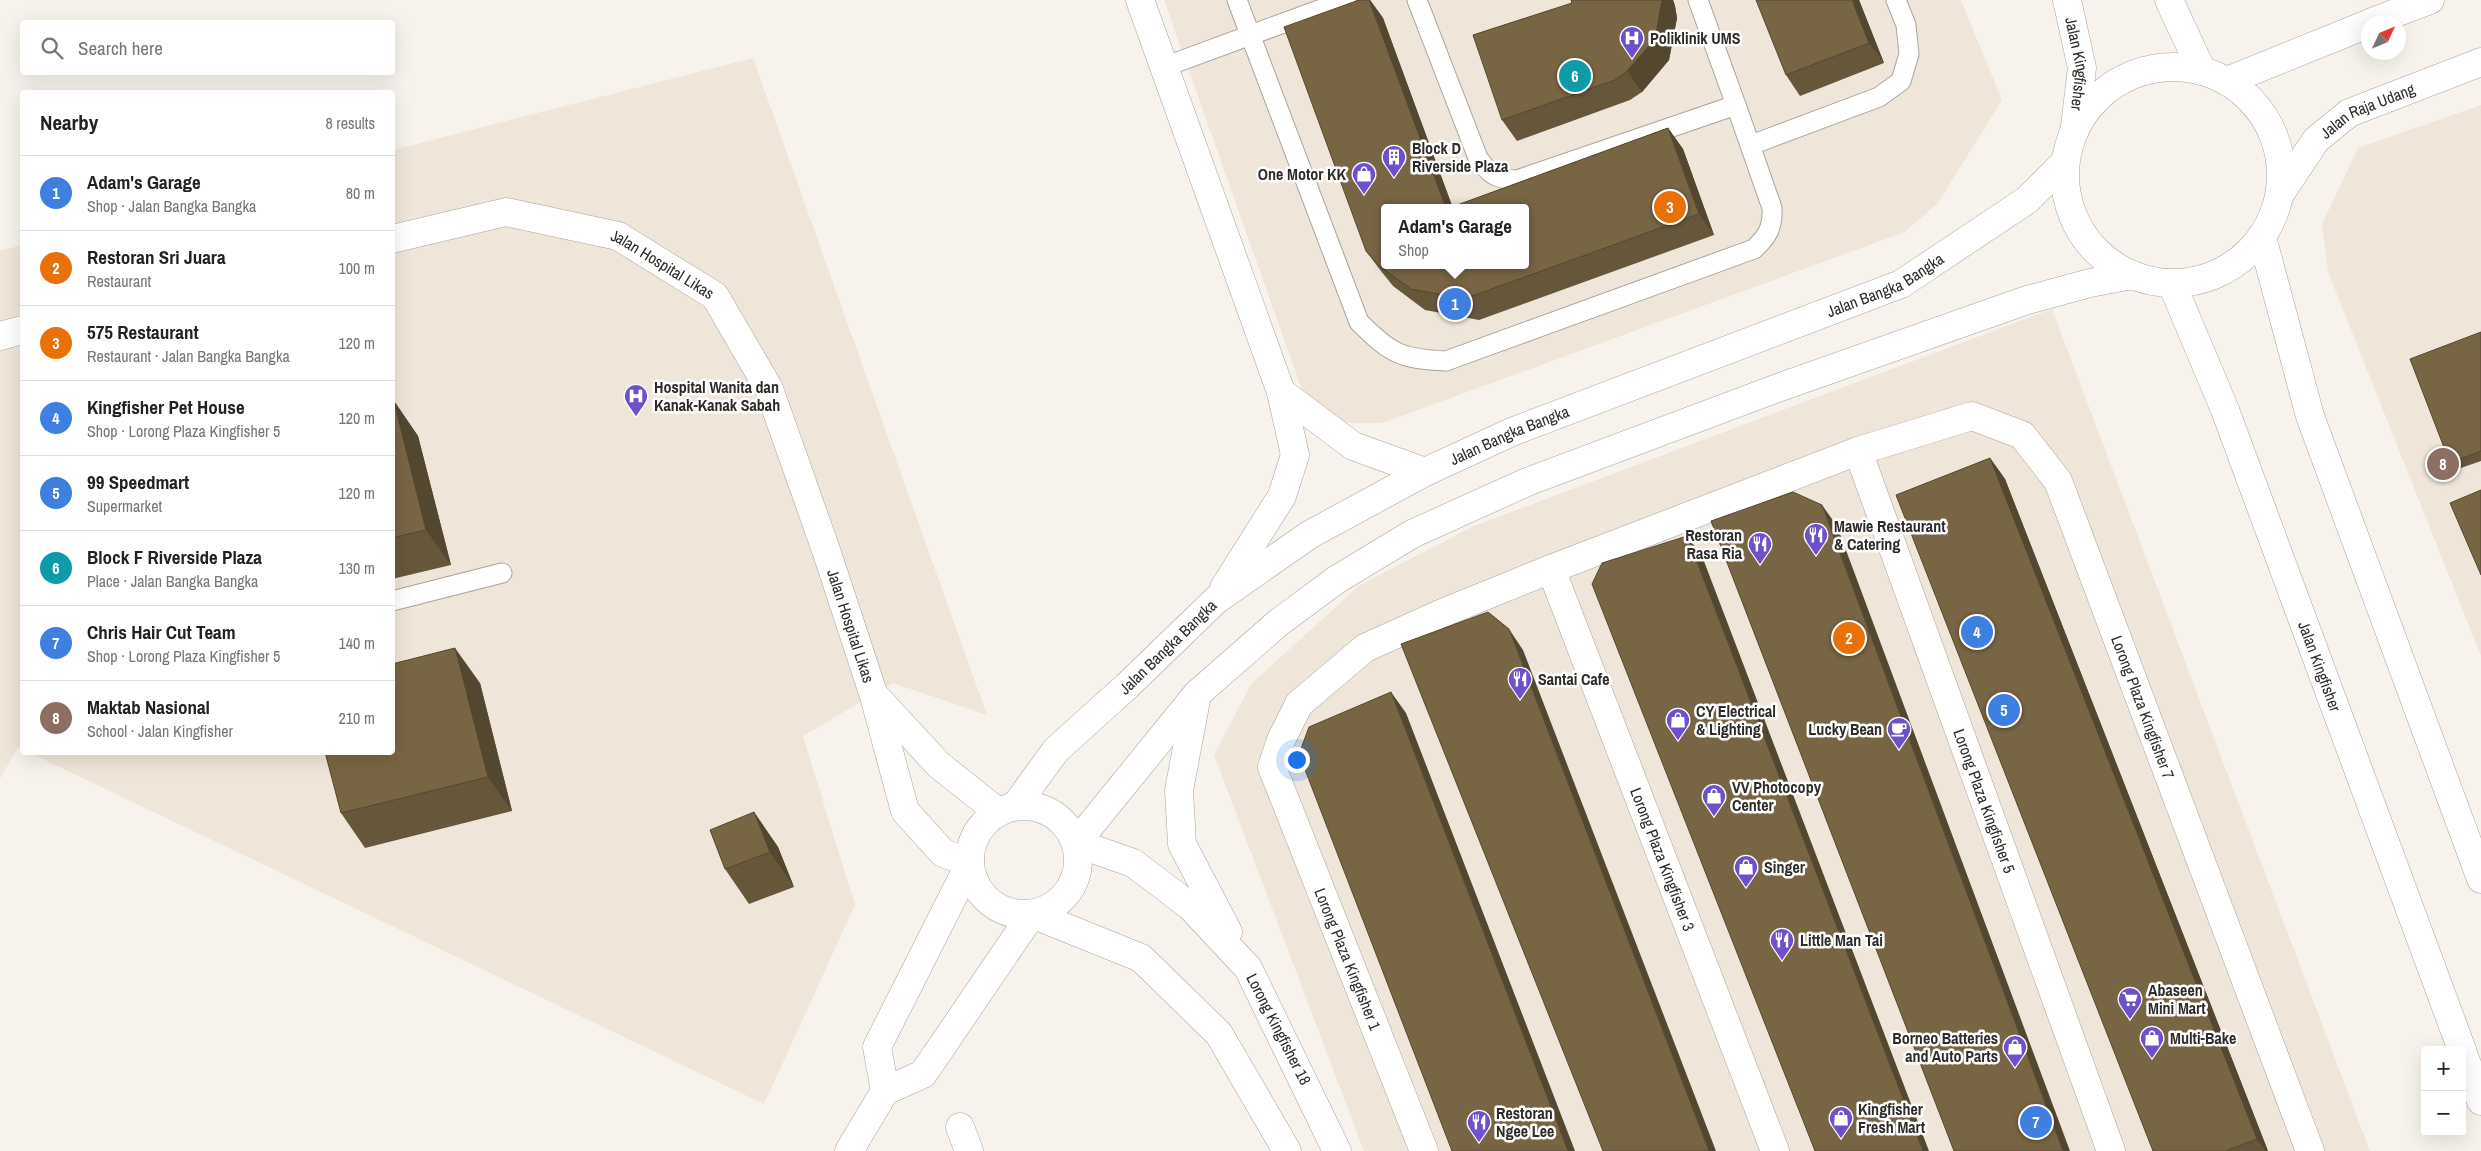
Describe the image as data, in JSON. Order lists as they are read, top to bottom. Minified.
{"streets":{"street":["Jalan Kingfisher","Jalan Raja Udang","Jalan Hospital Likas","Jalan Bangka Bangka","Lorong Plaza Kingfisher 7","Lorong Plaza Kingfisher 5","Lorong Plaza Kingfisher 3","Lorong Plaza Kingfisher 1","Lorong Kingfisher 18"]},"crossings":[["Jalan Hospital Likas","Jalan Bangka Bangka"],["Jalan Hospital Likas","Lorong Kingfisher 18"],["Jalan Bangka Bangka","Lorong Kingfisher 18"],["Lorong Plaza Kingfisher 7","Lorong Plaza Kingfisher 5"],["Lorong Plaza Kingfisher 7","Lorong Plaza Kingfisher 3"],["Lorong Plaza Kingfisher 7","Lorong Plaza Kingfisher 1"]],"places":{"hospital":["Poliklinik UMS","Hospital Wanita dan Kanak-Kanak Sabah"],"building":["Block D Riverside Plaza"],"shop":["One Motor KK","CY Electrical & Lighting","VV Photocopy Center","Singer","Multi-Bake","Borneo Batteries and Auto Parts","Kingfisher Fresh Mart"],"restaurant":["Mawie Restaurant & Catering","Restoran Rasa Ria","Santai Cafe","Little Man Tai","Restoran Ngee Lee"],"cafe":["Lucky Bean"],"supermarket":["Abaseen Mini Mart"]},"north":"top right","page":{"search":"Search here","pins":["6","3","1","8","4","2","5","7"],"heading":["Nearby","8 results"],"list":[{"mark":"1","name":"Adam's Garage","note":"Shop · Jalan Bangka Bangka","value":"80 m"},{"mark":"2","name":"Restoran Sri Juara","note":"Restaurant","value":"100 m"},{"mark":"3","name":"575 Restaurant","note":"Restaurant · Jalan Bangka Bangka","value":"120 m"},{"mark":"4","name":"Kingfisher Pet House","note":"Shop · Lorong Plaza Kingfisher 5","value":"120 m"},{"mark":"5","name":"99 Speedmart","note":"Supermarket","value":"120 m"},{"mark":"6","name":"Block F Riverside Plaza","note":"Place · Jalan Bangka Bangka","value":"130 m"},{"mark":"7","name":"Chris Hair Cut Team","note":"Shop · Lorong Plaza Kingfisher 5","value":"140 m"},{"mark":"8","name":"Maktab Nasional","note":"School · Jalan Kingfisher","value":"210 m"}],"popup":["Adam's Garage","Shop"],"map_buttons":["+","−"]}}
